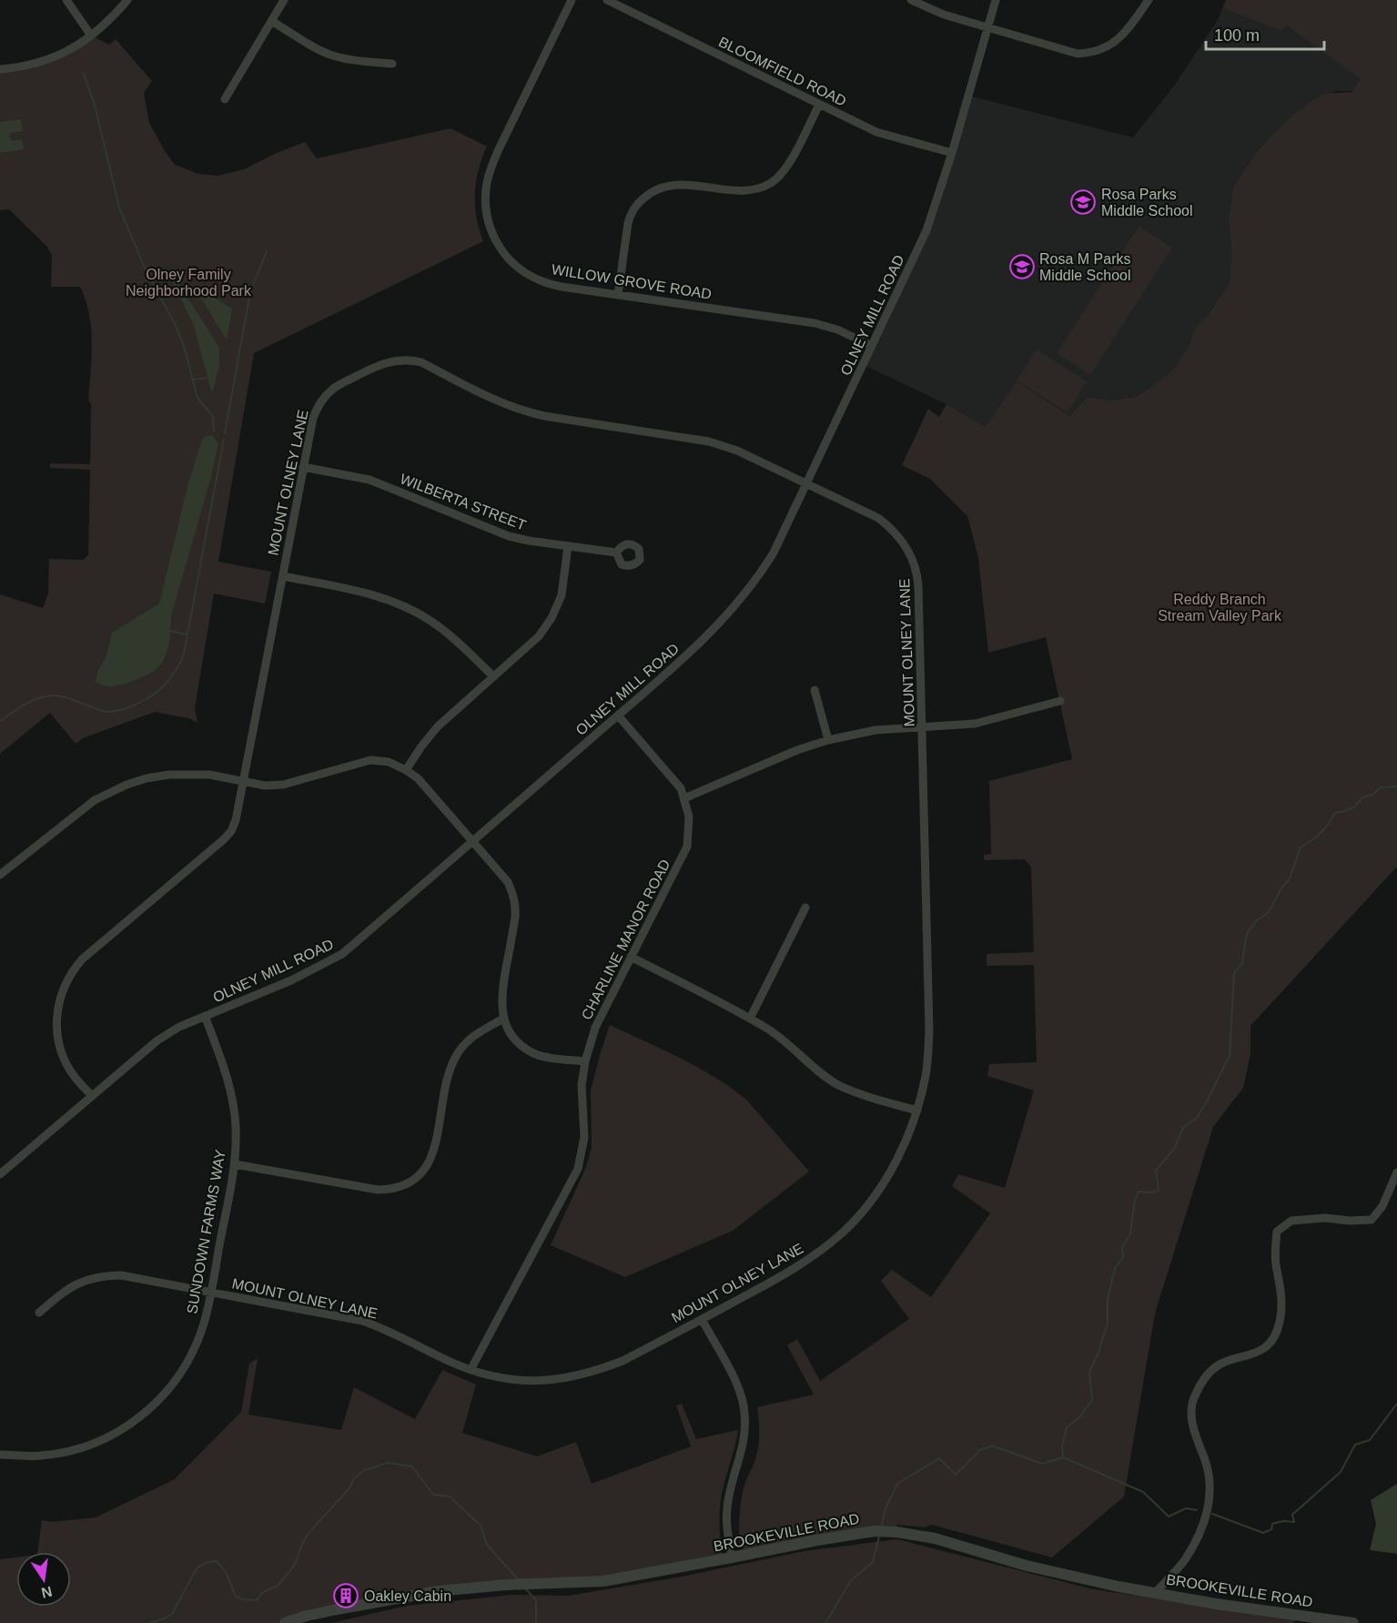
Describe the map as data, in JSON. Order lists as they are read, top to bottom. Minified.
{"streets":{"street":["BLOOMFIELD ROAD","WILLOW GROVE ROAD","OLNEY MILL ROAD","MOUNT OLNEY LANE","WILBERTA STREET","CHARLINE MANOR ROAD","SUNDOWN FARMS WAY","BROOKEVILLE ROAD"]},"crossings":[["BLOOMFIELD ROAD","OLNEY MILL ROAD"],["WILLOW GROVE ROAD","OLNEY MILL ROAD"],["OLNEY MILL ROAD","MOUNT OLNEY LANE"],["OLNEY MILL ROAD","CHARLINE MANOR ROAD"],["OLNEY MILL ROAD","SUNDOWN FARMS WAY"],["MOUNT OLNEY LANE","WILBERTA STREET"],["MOUNT OLNEY LANE","CHARLINE MANOR ROAD"],["MOUNT OLNEY LANE","SUNDOWN FARMS WAY"]],"parks":["Olney Family Neighborhood Park","Reddy Branch Stream Valley Park"],"places":{"school or university":["Rosa Parks Middle School","Rosa M Parks Middle School"],"building":["Oakley Cabin"]},"scale_bar":"100 m","north":"bottom"}
